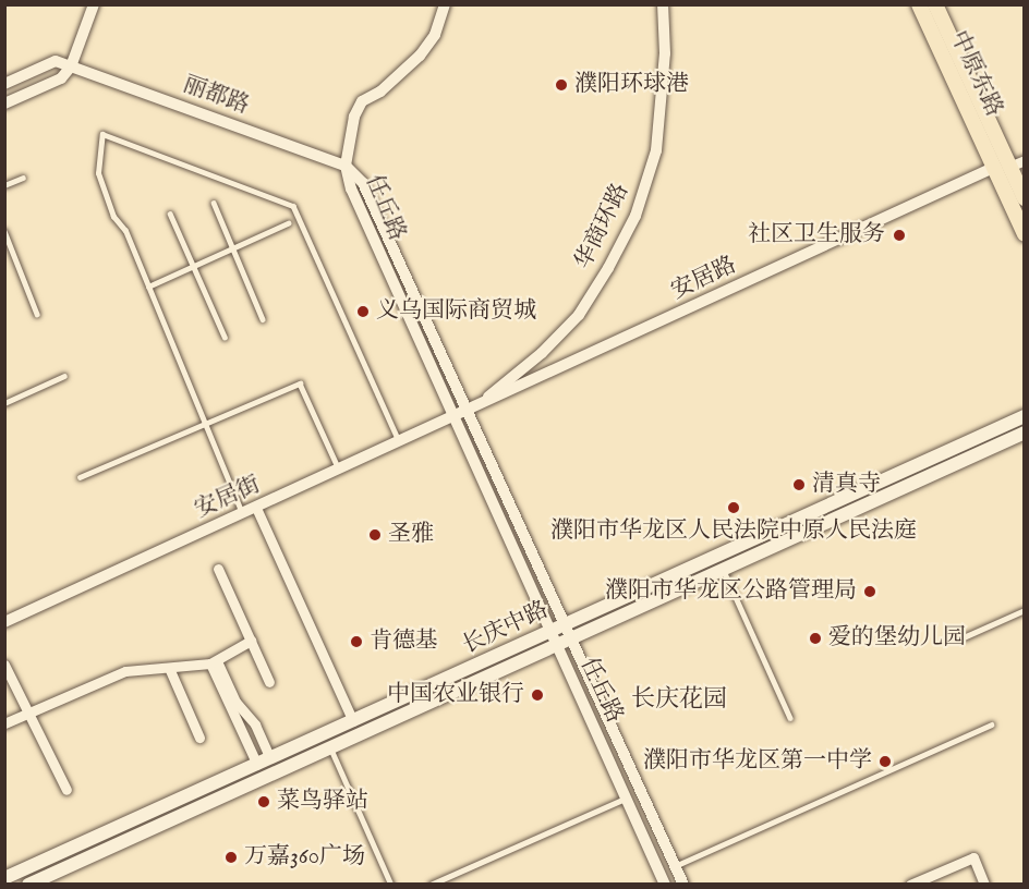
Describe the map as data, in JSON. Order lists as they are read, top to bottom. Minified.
{"streets":{"main road":["中原东路","长庆中路"],"street":["丽都路","任丘路","华商环路","安居路","安居街"]},"crossings":[["中原东路","安居路"],["丽都路","任丘路"],["任丘路","华商环路"],["任丘路","安居路"],["任丘路","安居街"],["任丘路","长庆中路"],["华商环路","安居路"],["华商环路","安居街"],["安居路","安居街"]],"districts":["长庆花园"],"places":["濮阳环球港","社区卫生服务","义乌国际商贸城","清真寺","濮阳市华龙区人民法院中原人民法庭","圣雅","濮阳市华龙区公路管理局","爱的堡幼儿园","肯德基","中国农业银行","濮阳市华龙区第一中学","菜鸟驿站","万嘉360广场"]}
